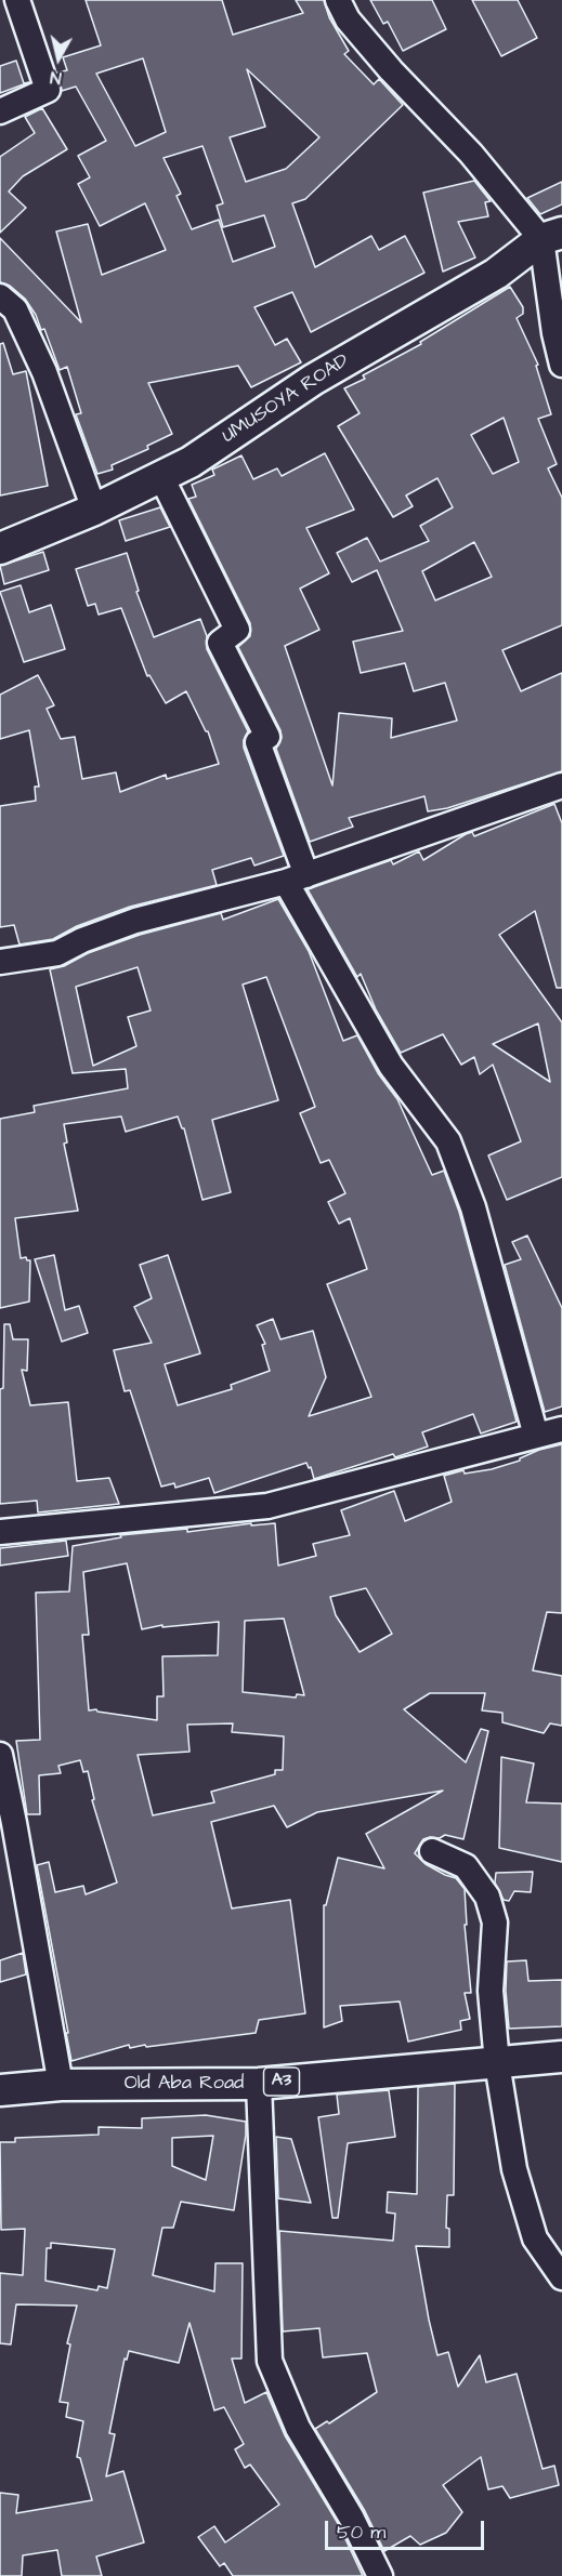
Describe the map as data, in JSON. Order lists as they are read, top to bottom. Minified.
{"streets":{"main road":["UMUSOYA ROAD","A3","Old Aba Road"]},"scale_bar":"50 m","north":"bottom"}
